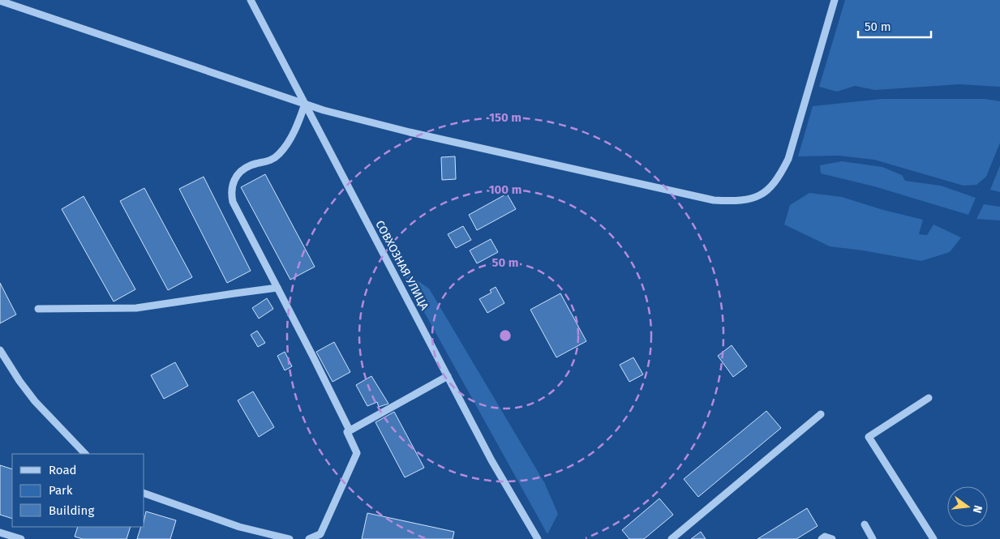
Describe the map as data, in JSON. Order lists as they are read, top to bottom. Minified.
{"streets":{"street":["СОВХОЗНАЯ УЛИЦА"]},"legend":["Road","Park","Building"],"scale_bar":"50 m","north":"right","rings":["150 m","100 m","50 m"]}
